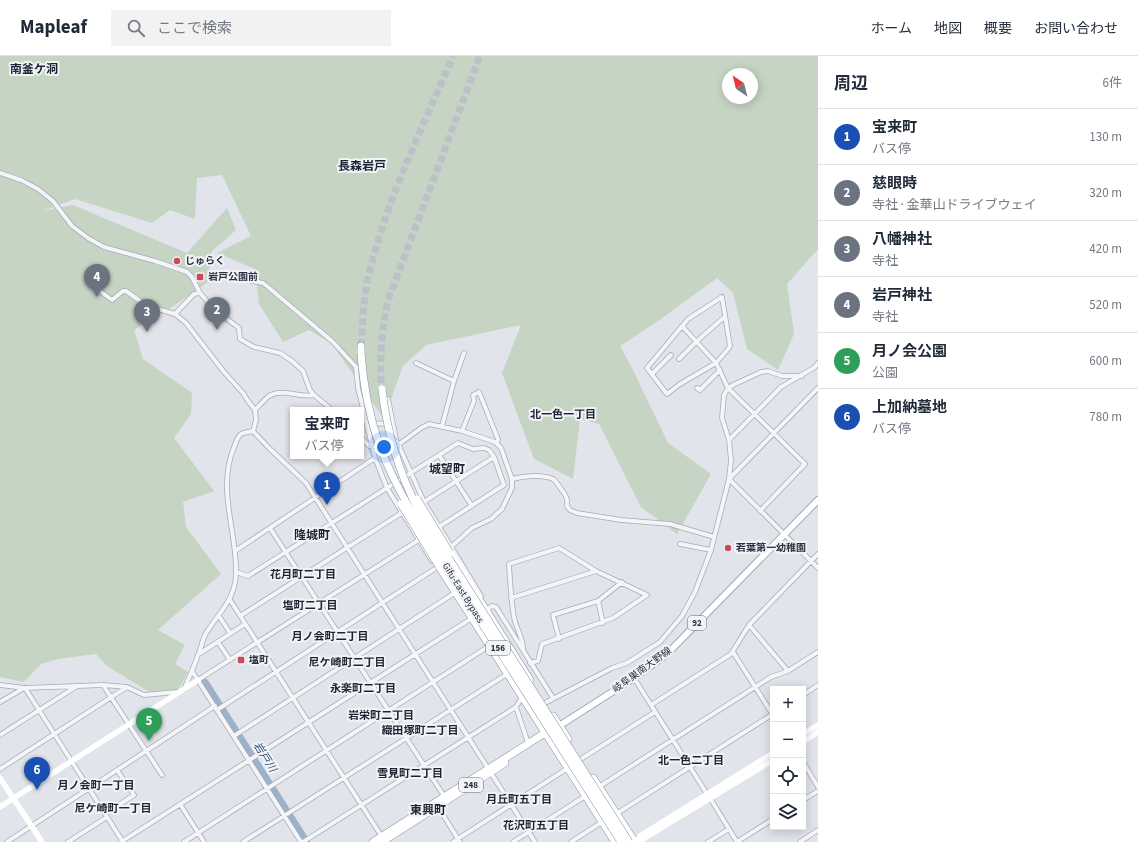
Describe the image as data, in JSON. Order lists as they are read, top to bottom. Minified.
{"streets":{"highway":["Gifu-East Bypass","156","248"],"main road":["92","岐阜巣南大野線"]},"crossings":[["Gifu-East Bypass","156"],["156","岐阜巣南大野線"],["156","248"],["岐阜巣南大野線","248"]],"districts":["南釜ケ洞","長森岩戸","北一色一丁目","城望町","隆城町","花月町二丁目","塩町二丁目","月ノ会町二丁目","尼ケ崎町二丁目","永楽町二丁目","岩栄町二丁目","織田塚町二丁目","北一色二丁目","雪見町二丁目","月ノ会町一丁目","月丘町五丁目","尼ケ崎町一丁目","東興町","花沢町五丁目"],"water":["岩戸川"],"places":{"other":["じゅらく","若葉第一幼稚園"],"transit":["岩戸公園前","塩町"]},"north":"top left","page":{"header":"Mapleaf","search":"ここで検索","nav":["ホーム","地図","概要","お問い合わせ"],"heading":["周辺","6件"],"list":[{"mark":"1","name":"宝来町","note":"バス停","value":"130 m"},{"mark":"2","name":"慈眼時","note":"寺社 · 金華山ドライブウェイ","value":"320 m"},{"mark":"3","name":"八幡神社","note":"寺社","value":"420 m"},{"mark":"4","name":"岩戸神社","note":"寺社","value":"520 m"},{"mark":"5","name":"月ノ会公園","note":"公園","value":"600 m"},{"mark":"6","name":"上加納墓地","note":"バス停","value":"780 m"}],"pins":["4","2","3","1","5","6"],"popup":["宝来町","バス停"],"map_buttons":["+","−"]}}
